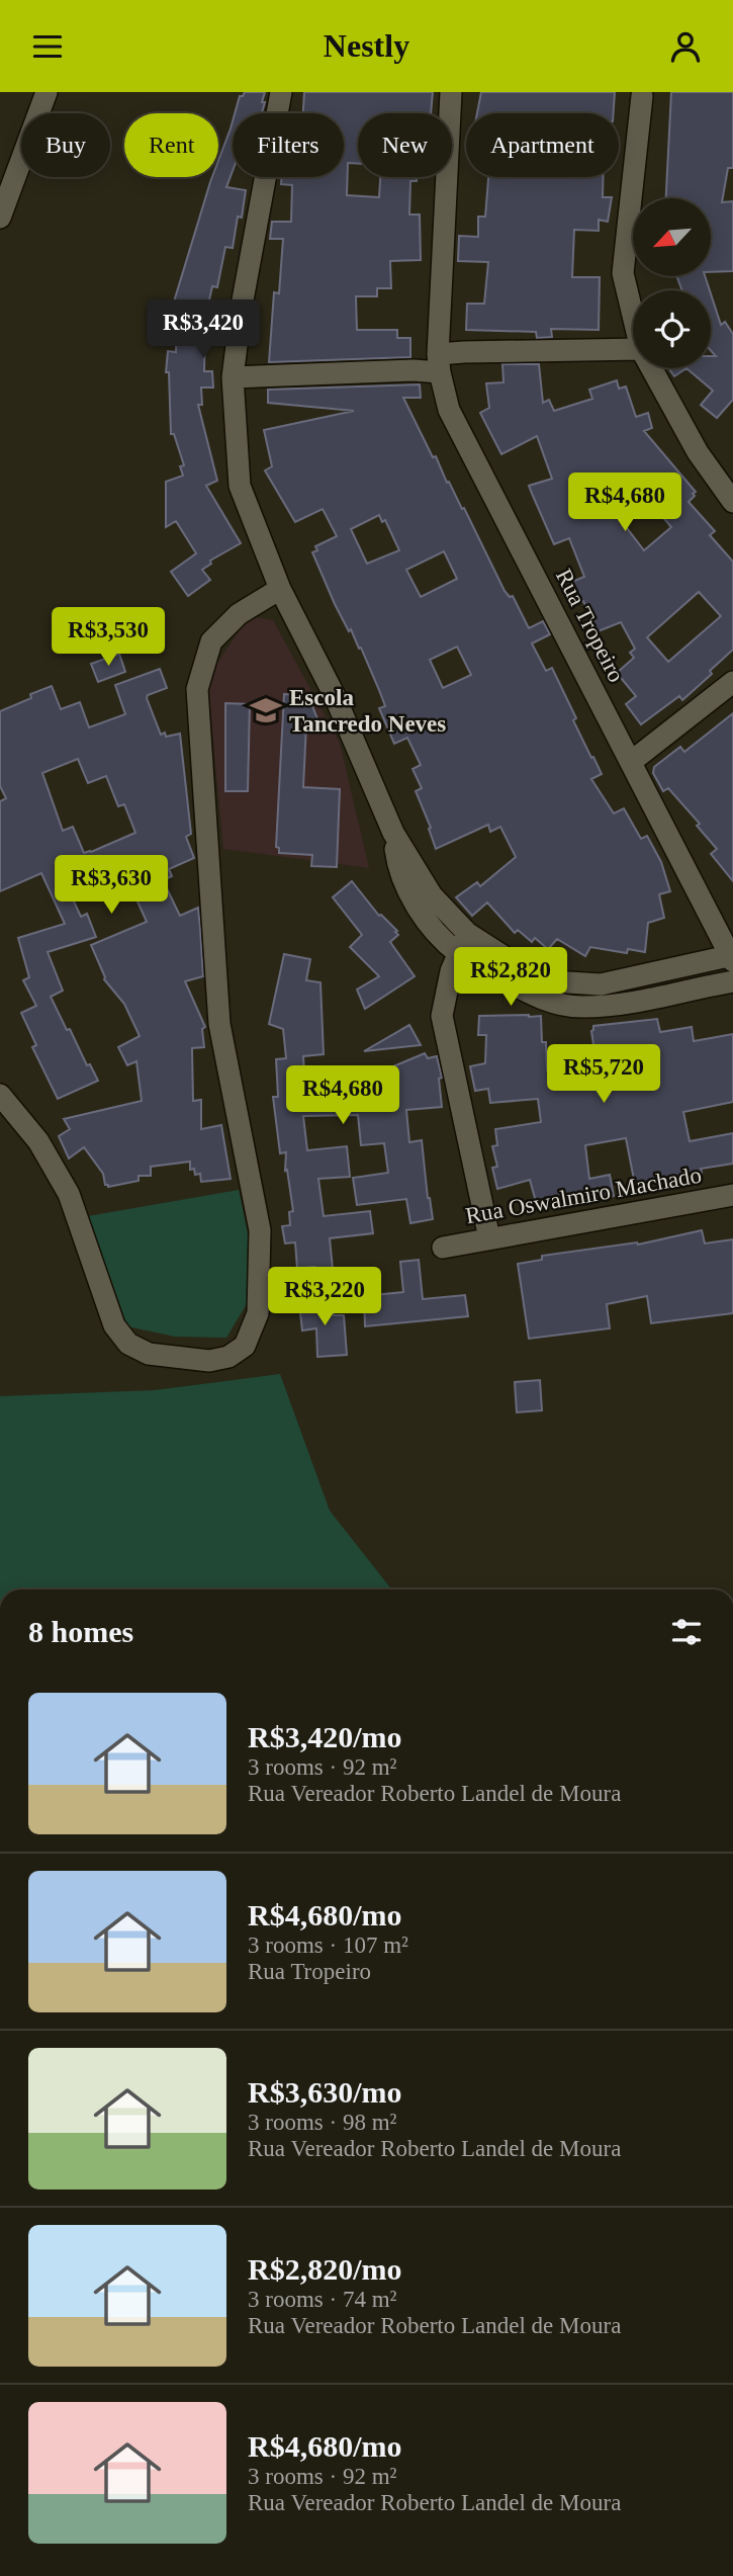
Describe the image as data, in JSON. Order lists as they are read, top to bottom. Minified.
{"streets":{"street":["Rua Tropeiro","Rua Oswalmiro Machado"]},"places":{"school or university":["Escola Tancredo Neves"]},"north":"bottom left","page":{"header":"Nestly","chip":["Buy","Rent","Filters","New","Apartment"],"price":["R$3,420","R$4,680","R$3,530","R$3,630","R$2,820","R$5,720","R$4,680","R$3,220"],"heading":"8 homes","list":[{"name":"R$3,420/mo","note":"3 rooms · 92 m² · Rua Vereador Roberto Landel de Moura"},{"name":"R$4,680/mo","note":"3 rooms · 107 m² · Rua Tropeiro"},{"name":"R$3,630/mo","note":"3 rooms · 98 m² · Rua Vereador Roberto Landel de Moura"},{"name":"R$2,820/mo","note":"3 rooms · 74 m² · Rua Vereador Roberto Landel de Moura"},{"name":"R$4,680/mo","note":"3 rooms · 92 m² · Rua Vereador Roberto Landel de Moura"}]}}
